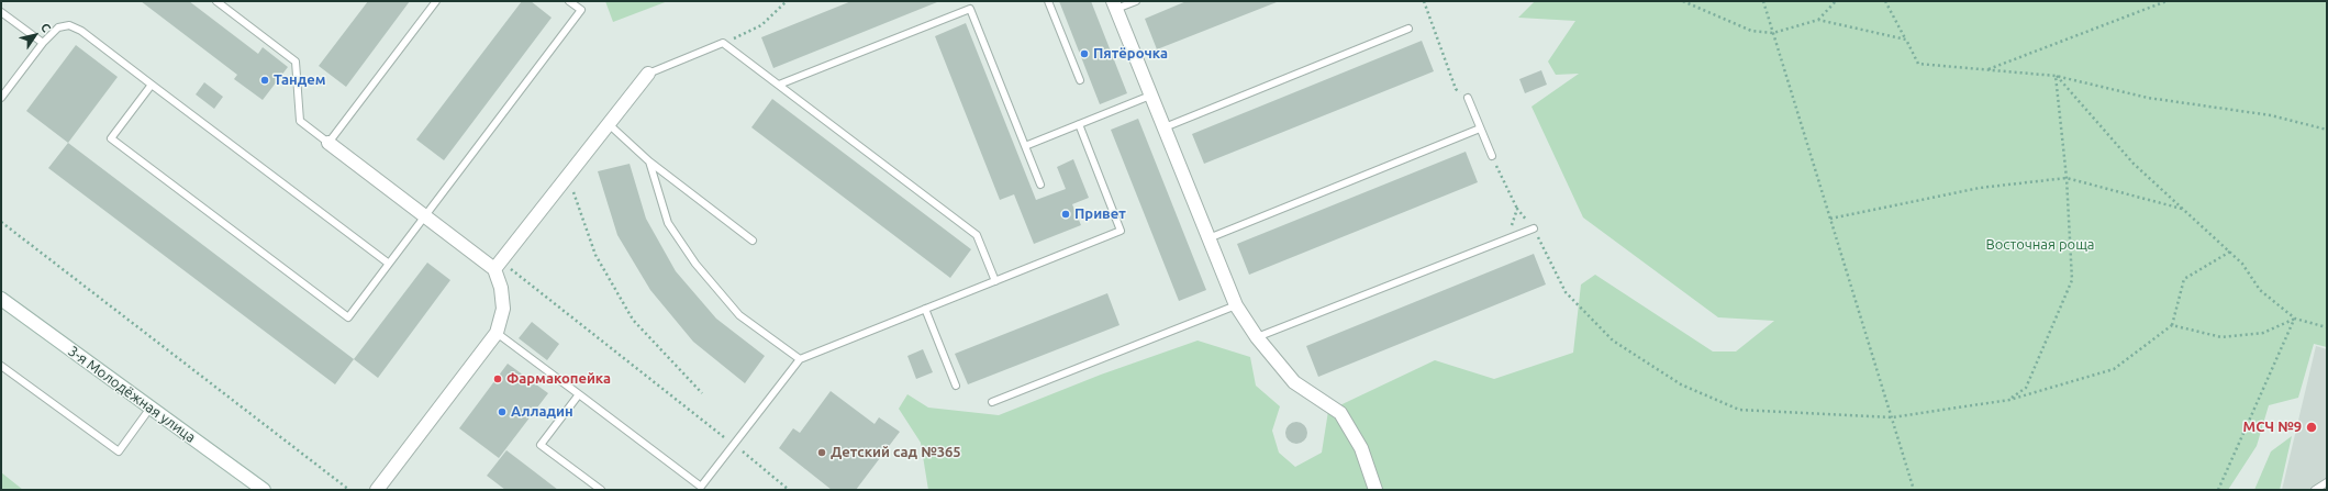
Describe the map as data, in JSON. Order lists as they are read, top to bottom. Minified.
{"streets":{"street":["3-я Молодёжная улица"]},"parks":["Восточная роща"],"places":["Пятёрочка","Тандем","Привет","Фармакопейка","Алладин","МСЧ №9","Детский сад №365"],"north":"top right"}
